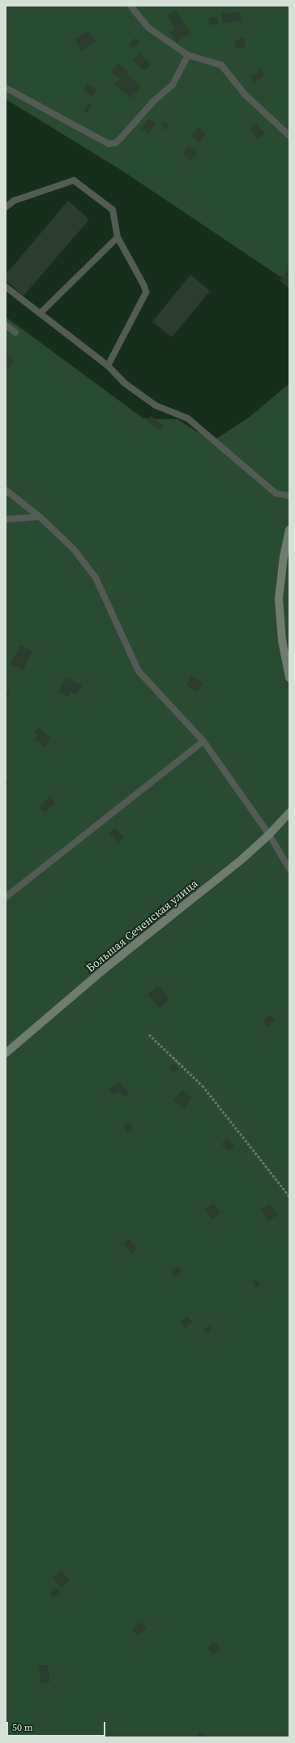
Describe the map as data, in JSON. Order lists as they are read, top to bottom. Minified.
{"streets":{"street":["Большая Сеченская улица"]},"scale_bar":"50 m"}
